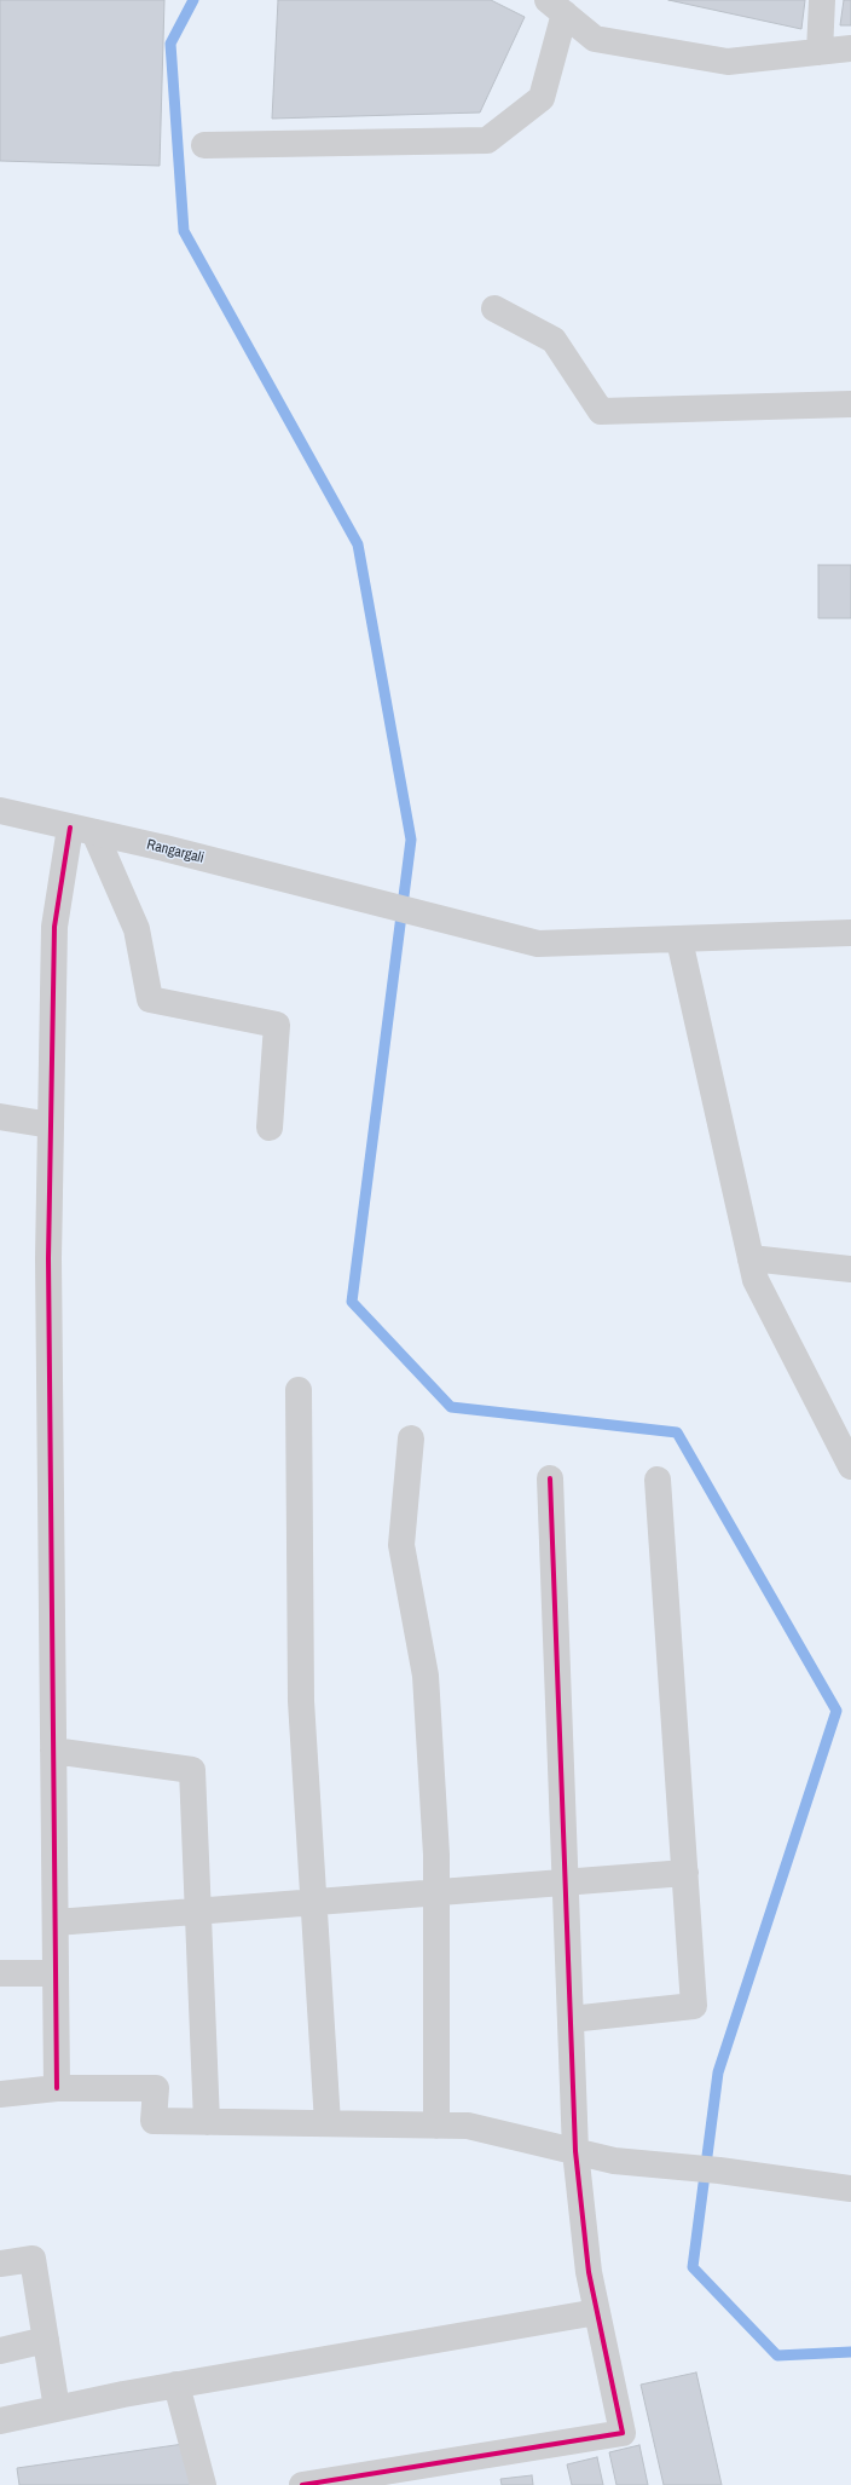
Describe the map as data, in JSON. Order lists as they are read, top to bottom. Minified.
{"streets":{"street":["Rangargali"]}}
